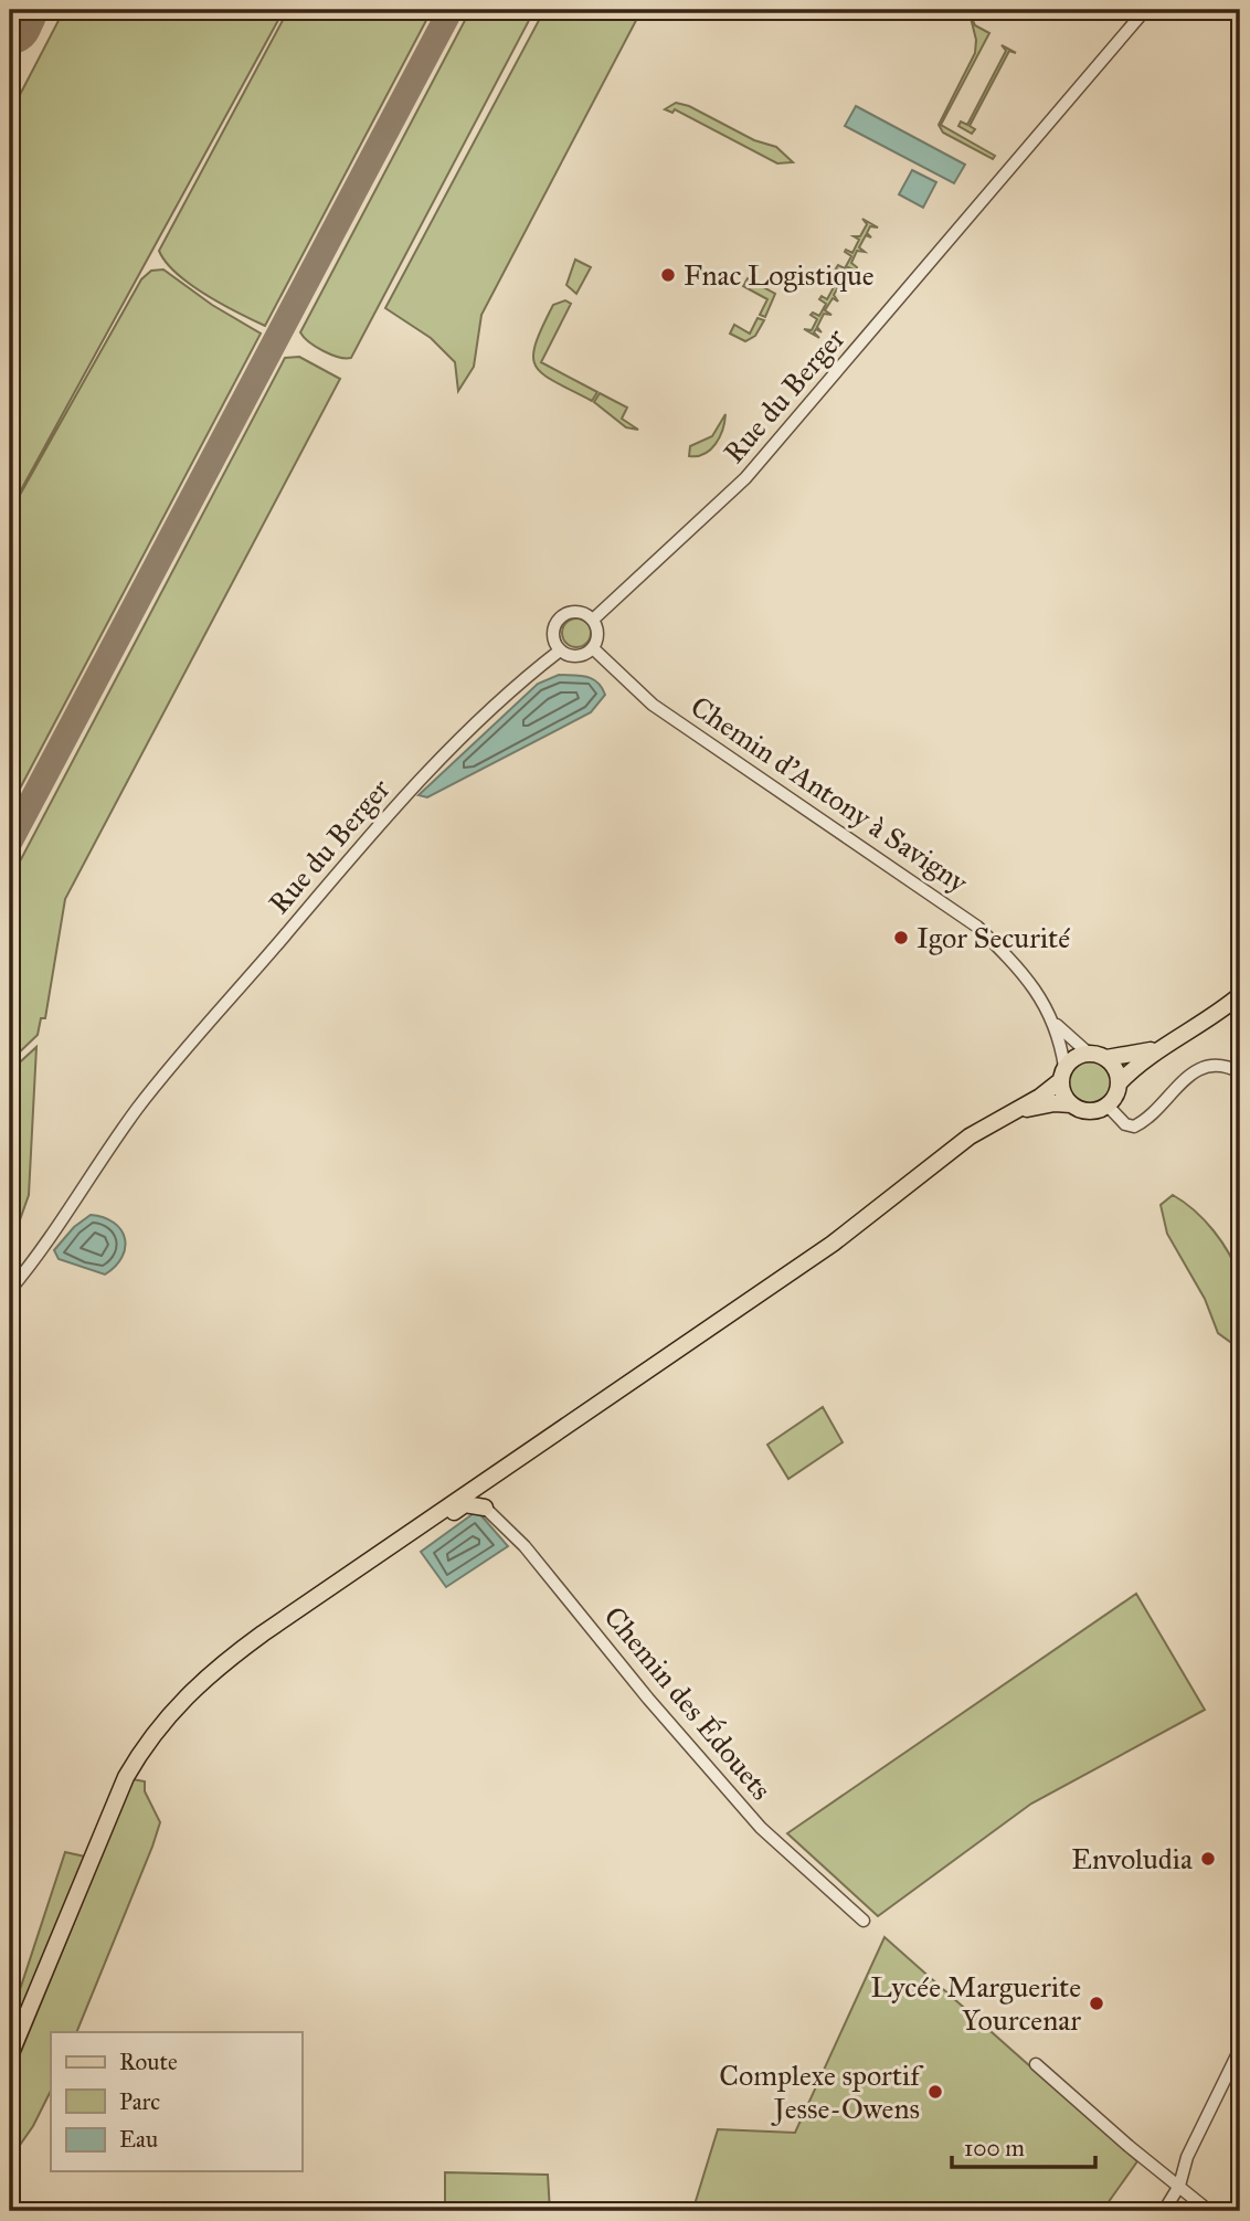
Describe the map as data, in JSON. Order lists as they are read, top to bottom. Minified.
{"streets":{"street":["Rue du Berger","Chemin d'Antony à Savigny","Chemin des Édouets"]},"crossings":[["Rue du Berger","Chemin d'Antony à Savigny"]],"places":["Fnac Logistique","Igor Securité","Envoludia","Lycée Marguerite Yourcenar","Complexe sportif Jesse-Owens"],"legend":["Route","Parc","Eau"],"scale_bar":"100 m"}
